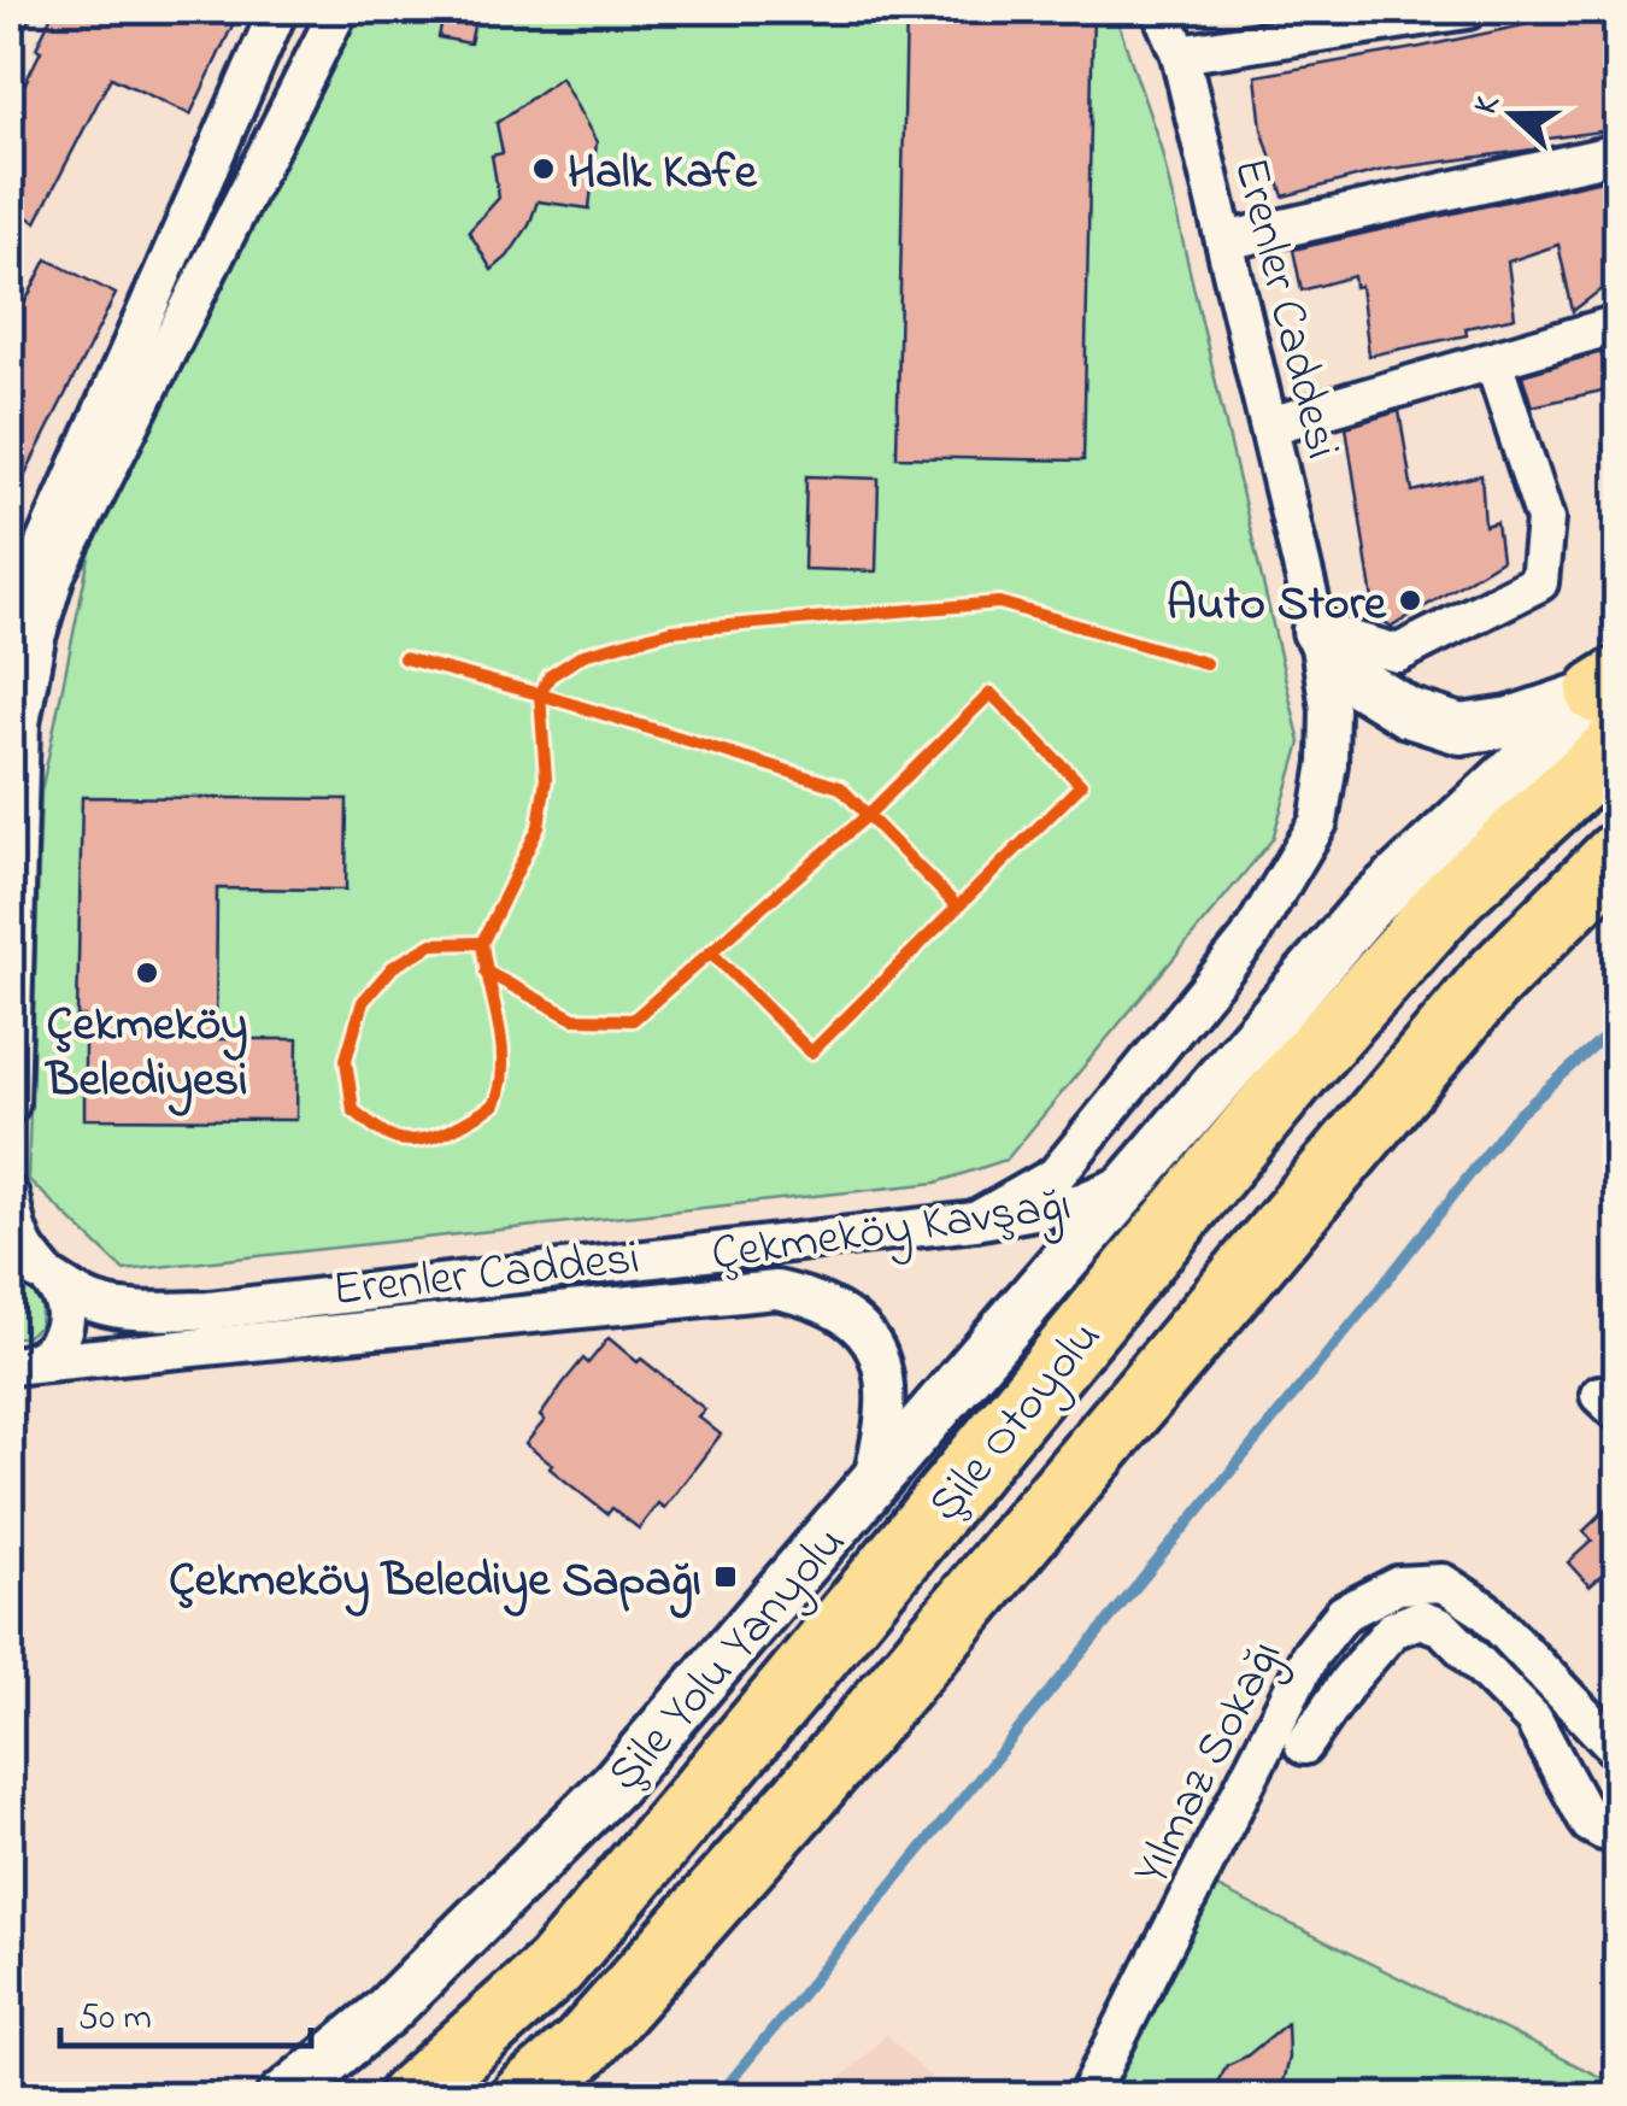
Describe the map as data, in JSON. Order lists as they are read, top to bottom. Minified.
{"streets":{"highway":["Şile Otoyolu"],"main road":["Çekmeköy Kavşağı","Şile Yolu Yanyolu"],"street":["Erenler Caddesi","Yılmaz Sokağı"]},"crossings":[["Erenler Caddesi","Çekmeköy Kavşağı"],["Erenler Caddesi","Şile Yolu Yanyolu"],["Çekmeköy Kavşağı","Şile Otoyolu"],["Çekmeköy Kavşağı","Şile Yolu Yanyolu"]],"places":{"other":["Halk Kafe","Auto Store","Çekmeköy Belediyesi"],"transit":["Çekmeköy Belediye Sapağı"]},"scale_bar":"50 m","north":"left"}
